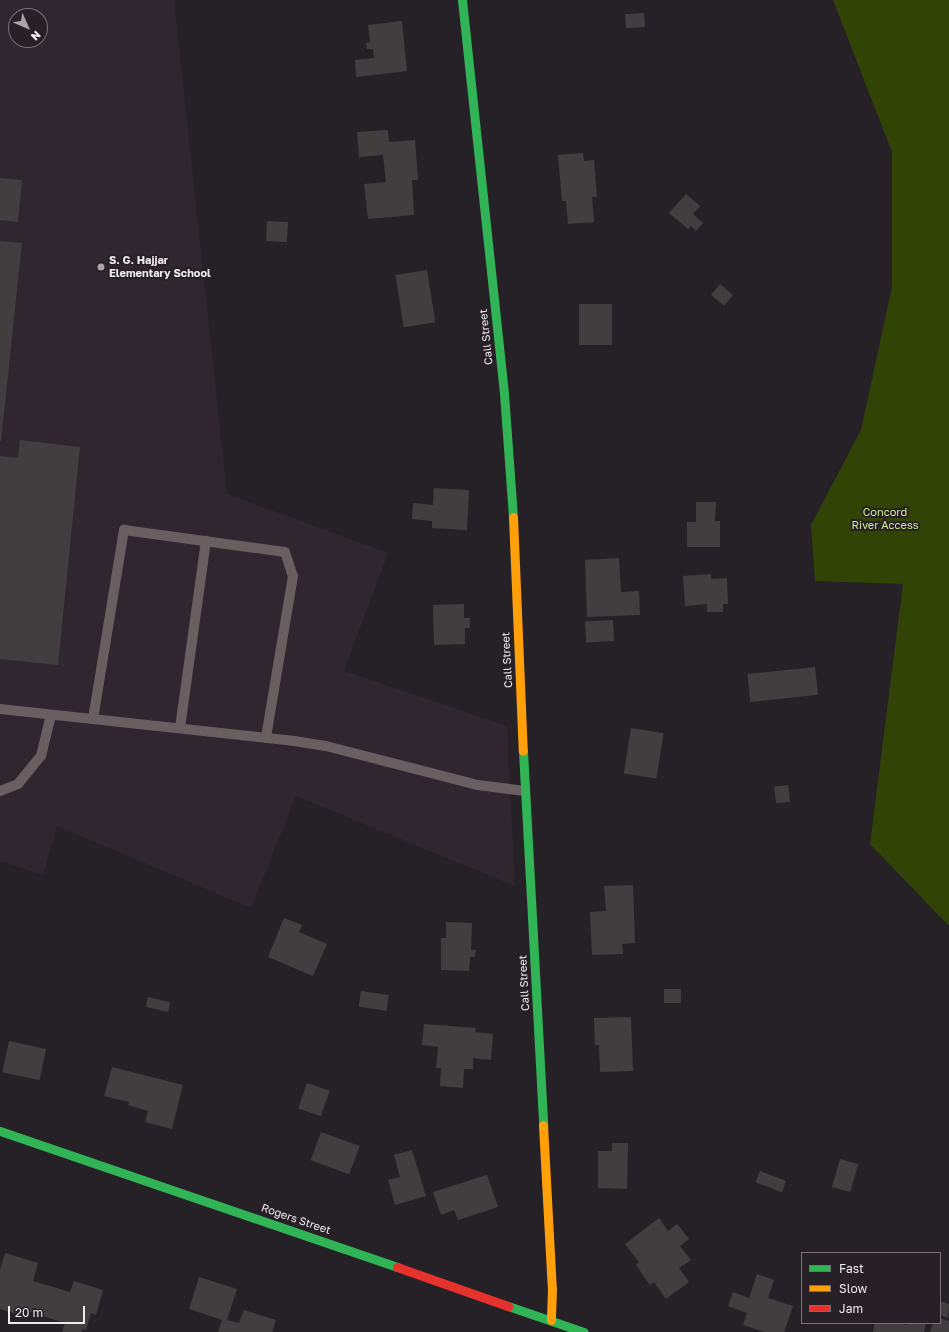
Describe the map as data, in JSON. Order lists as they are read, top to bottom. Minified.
{"streets":{"street":["Call Street","Rogers Street"]},"crossings":[["Call Street","Rogers Street"]],"parks":["Concord River Access"],"places":["S. G. Hajjar Elementary School"],"legend":["Fast","Slow","Jam"],"scale_bar":"20 m","north":"bottom right"}
